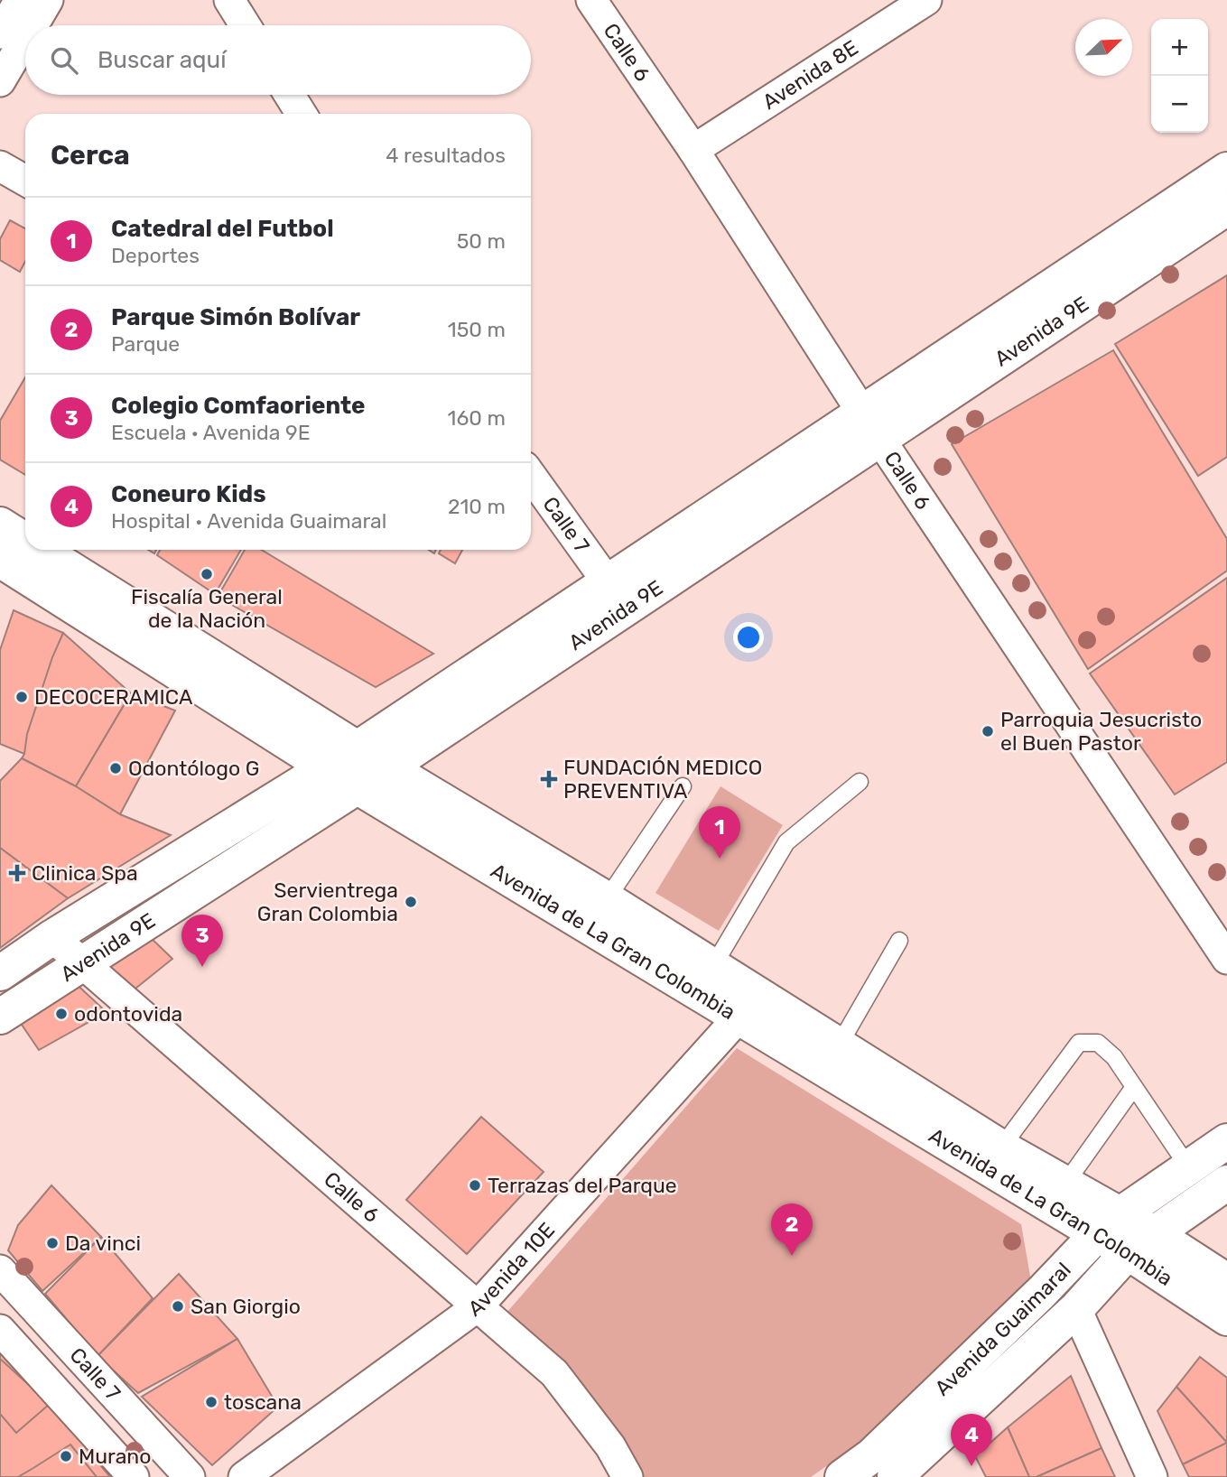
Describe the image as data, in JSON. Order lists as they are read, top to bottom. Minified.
{"streets":{"street":["Calle 6","Avenida 8E","Avenida 9E","Calle 7","Avenida de La Gran Colombia","Avenida 10E","Avenida Guaimaral"]},"crossings":[["Calle 6","Avenida 8E"],["Calle 6","Avenida 9E"],["Calle 6","Avenida 10E"],["Avenida 9E","Calle 7"],["Avenida 9E","Avenida de La Gran Colombia"],["Avenida de La Gran Colombia","Avenida 10E"],["Avenida de La Gran Colombia","Avenida Guaimaral"]],"places":{"other":["Fiscalía General de la Nación","DECOCERAMICA","Parroquia Jesucristo el Buen Pastor","Odontólogo G","Servientrega Gran Colombia","odontovida","Terrazas del Parque","Da vinci","San Giorgio","toscana","Murano"],"health":["FUNDACIÓN MEDICO PREVENTIVA","Clinica Spa"]},"north":"top right","page":{"map_buttons":["+","−"],"search":"Buscar aquí","heading":["Cerca","4 resultados"],"list":[{"mark":"1","name":"Catedral del Futbol","note":"Deportes","value":"50 m"},{"mark":"2","name":"Parque Simón Bolívar","note":"Parque","value":"150 m"},{"mark":"3","name":"Colegio Comfaoriente","note":"Escuela · Avenida 9E","value":"160 m"},{"mark":"4","name":"Coneuro Kids","note":"Hospital · Avenida Guaimaral","value":"210 m"}],"pins":["1","3","2","4"]}}
